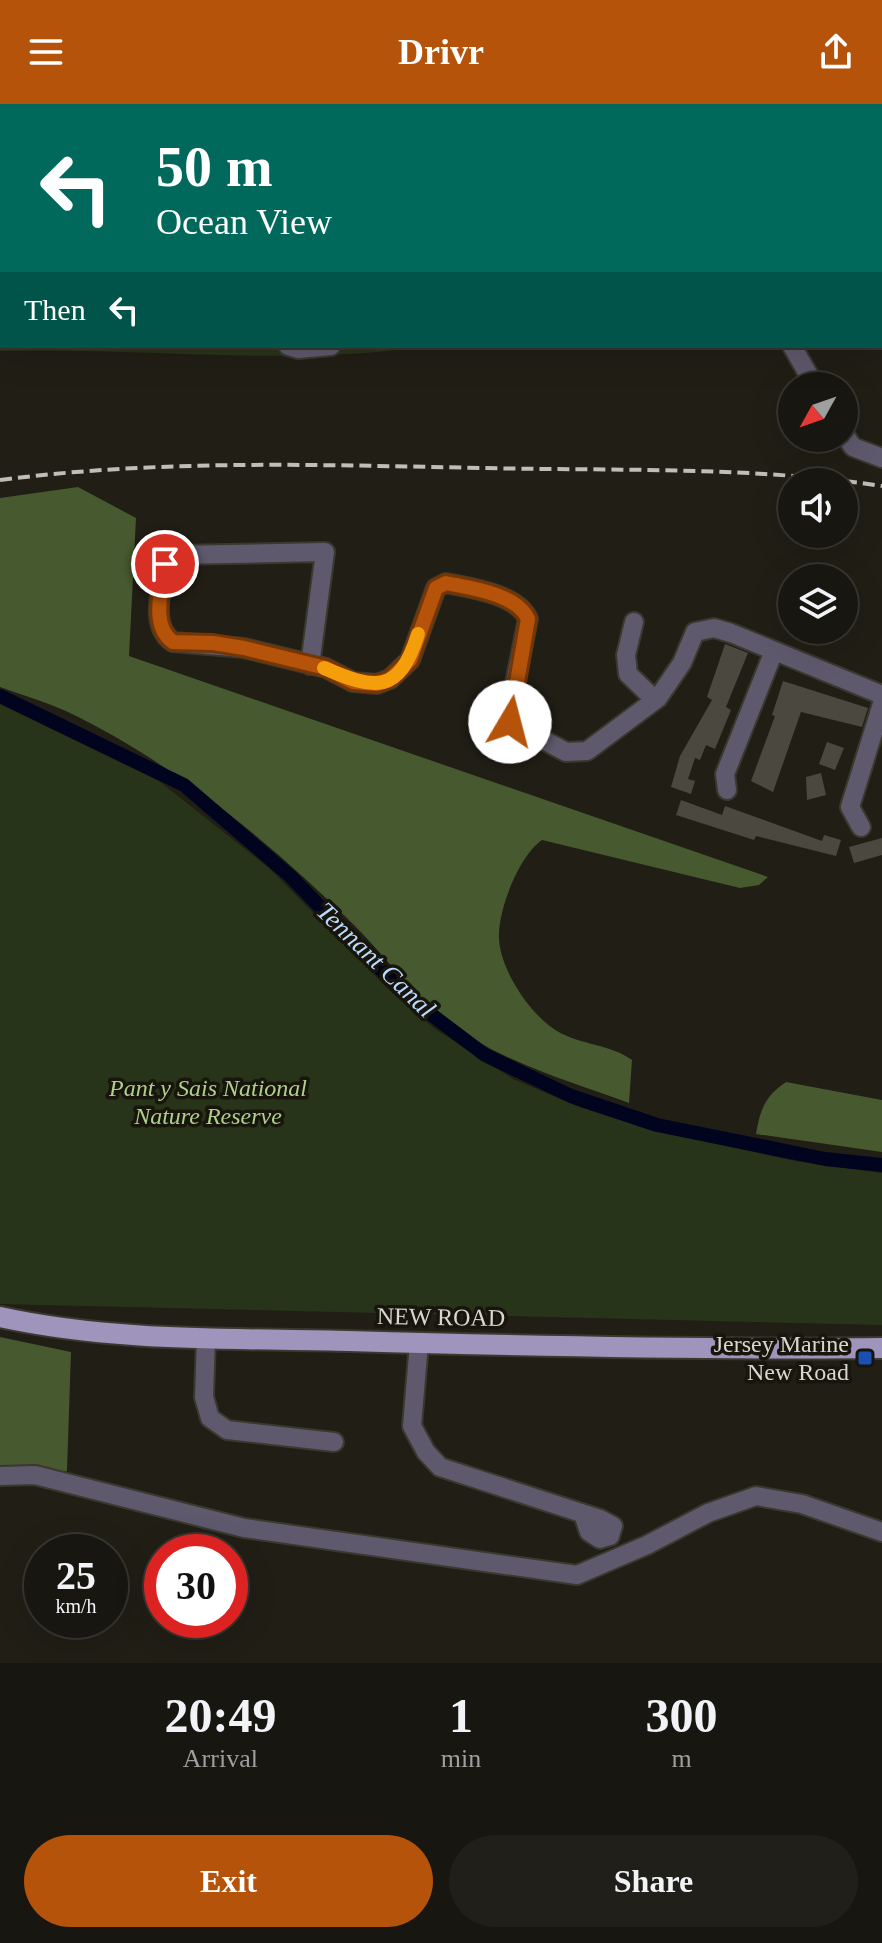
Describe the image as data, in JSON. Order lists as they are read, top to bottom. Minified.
{"streets":{"main road":["NEW ROAD"]},"water":["Tennant Canal"],"parks":["Pant y Sais National Nature Reserve"],"places":{"transit":["Jersey Marine New Road"]},"north":"bottom left","page":{"header":"Drivr","turn":["50 m","Ocean View"],"then":"Then","speed":"25 km/h","limit":"30","eta":["20:49","Arrival","1","min","300","m"],"buttons":["Exit","Share"]}}
